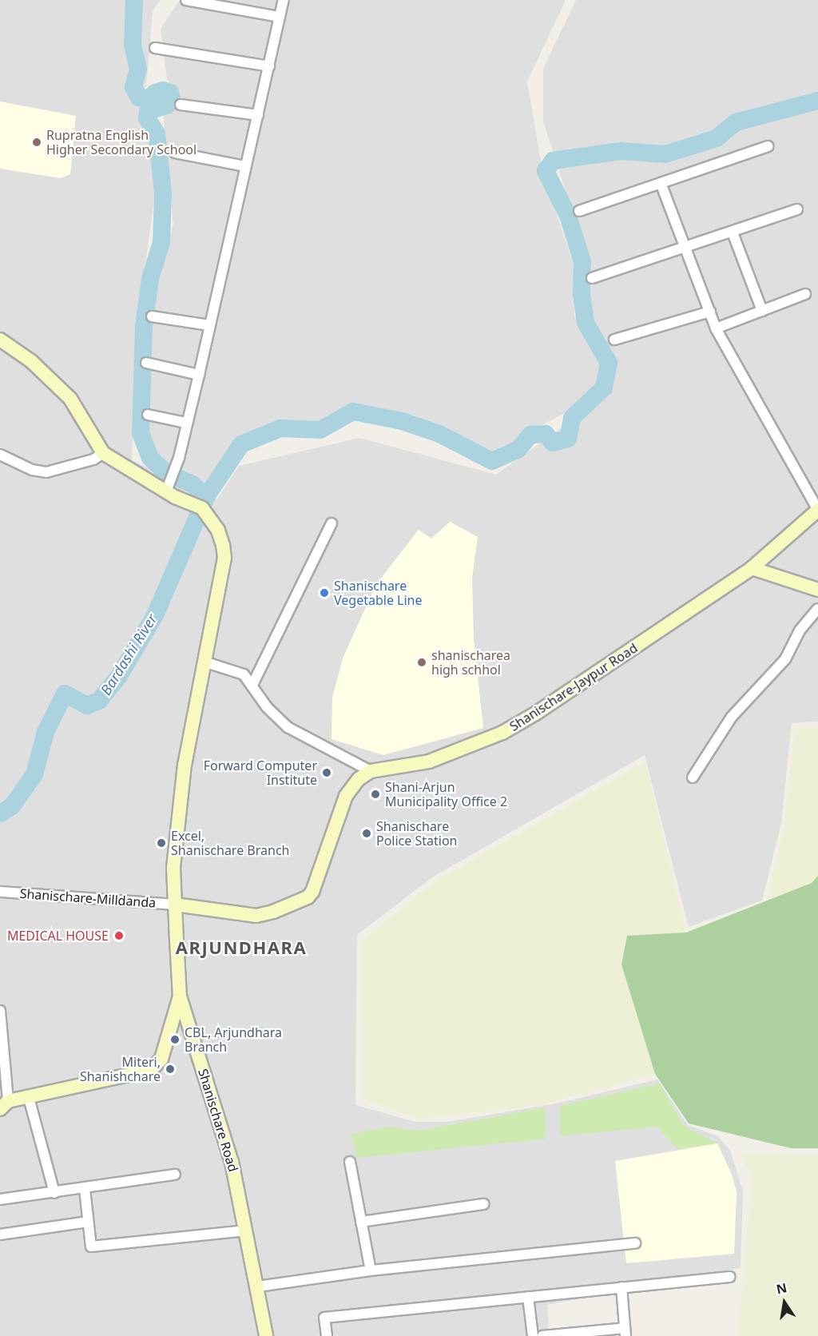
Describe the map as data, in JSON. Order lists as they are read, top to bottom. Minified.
{"streets":{"street":["Shanischare-Jaypur Road","Shanischare-Milldanda","Shanischare Road"]},"crossings":[["Shanischare-Milldanda","Shanischare Road"]],"districts":["ARJUNDHARA"],"water":["Bardashi River"],"places":["Rupratna English Higher Secondary School","Shanischare Vegetable Line","shanischarea high schhol","Forward Computer Institute","Shani-Arjun Municipality Office 2","Shanischare Police Station","Excel, Shanischare Branch","MEDICAL HOUSE","CBL, Arjundhara Branch","Miteri, Shanishchare"],"north":"top"}
